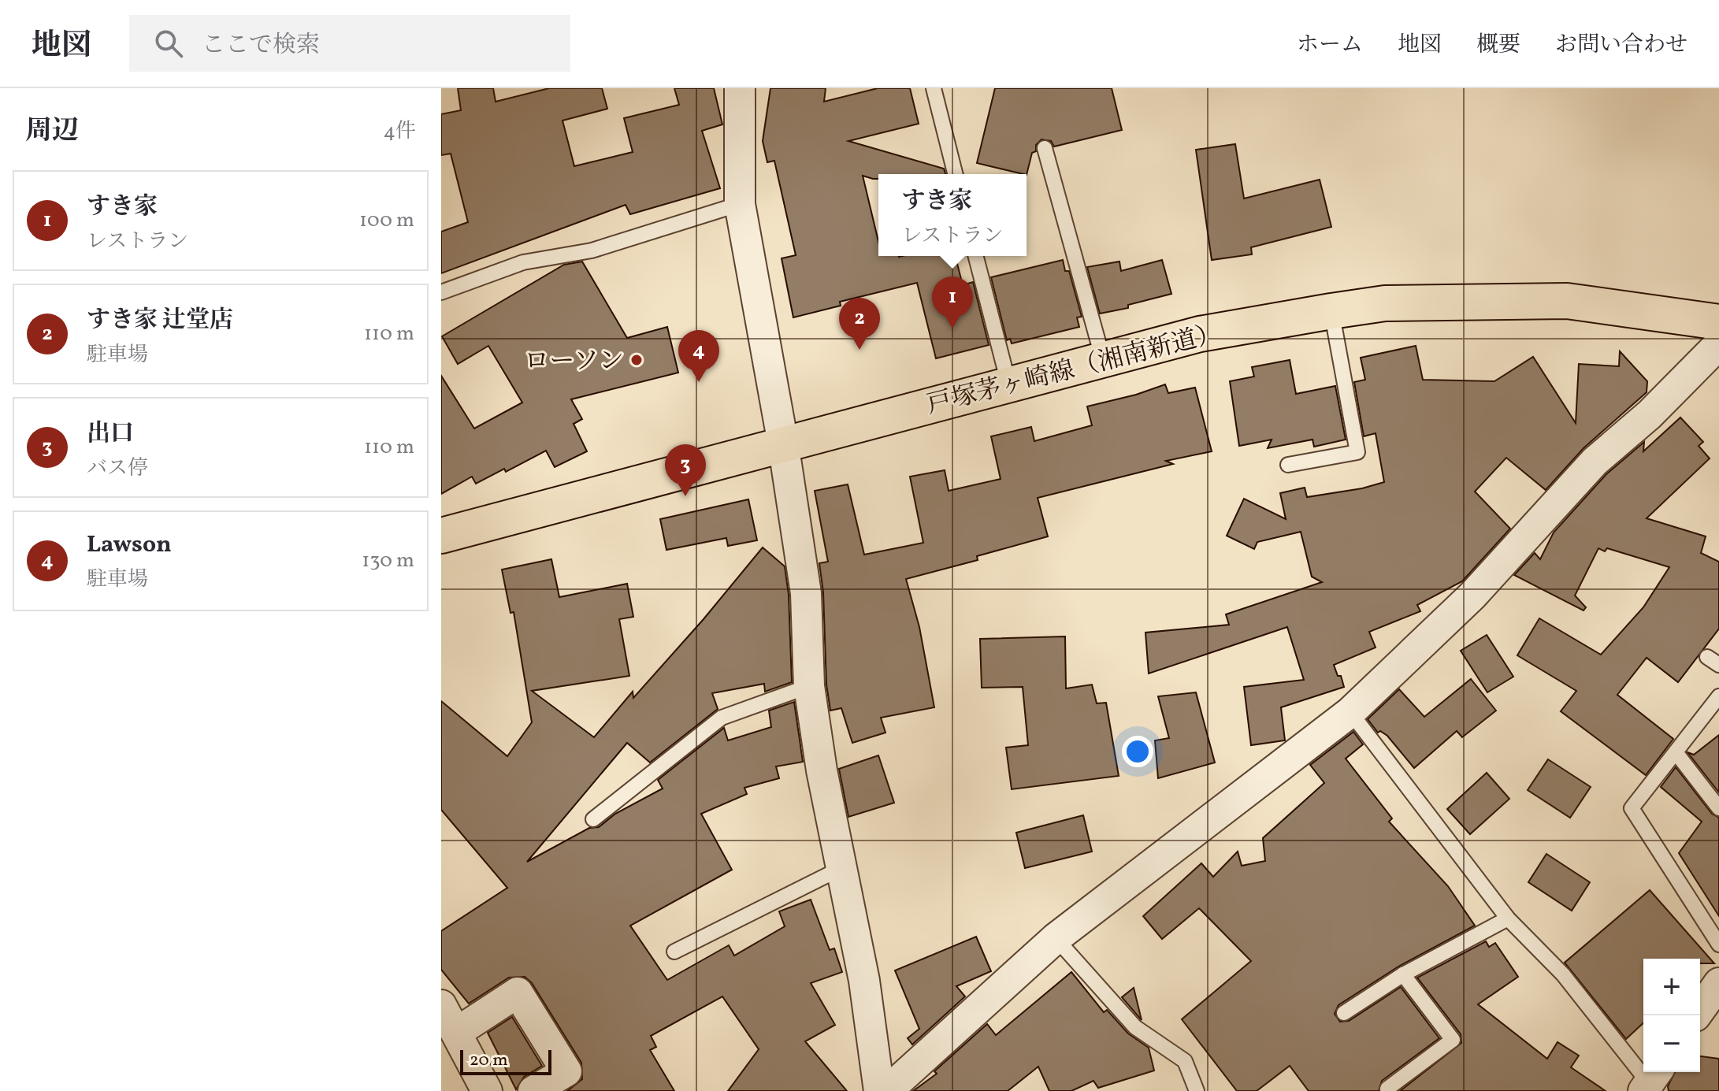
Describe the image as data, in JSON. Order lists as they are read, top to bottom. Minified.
{"streets":{"main road":["戸塚茅ヶ崎線（湘南新道）"]},"places":["ローソン"],"scale_bar":"20 m","page":{"header":"地図","search":"ここで検索","nav":["ホーム","地図","概要","お問い合わせ"],"heading":["周辺","4件"],"list":[{"mark":"1","name":"すき家","note":"レストラン","value":"100 m"},{"mark":"2","name":"すき家 辻堂店","note":"駐車場","value":"110 m"},{"mark":"3","name":"出口","note":"バス停","value":"110 m"},{"mark":"4","name":"Lawson","note":"駐車場","value":"130 m"}],"popup":["すき家","レストラン"],"pins":["1","2","4","3"],"map_buttons":["+","−"],"scale":"20 m"}}
